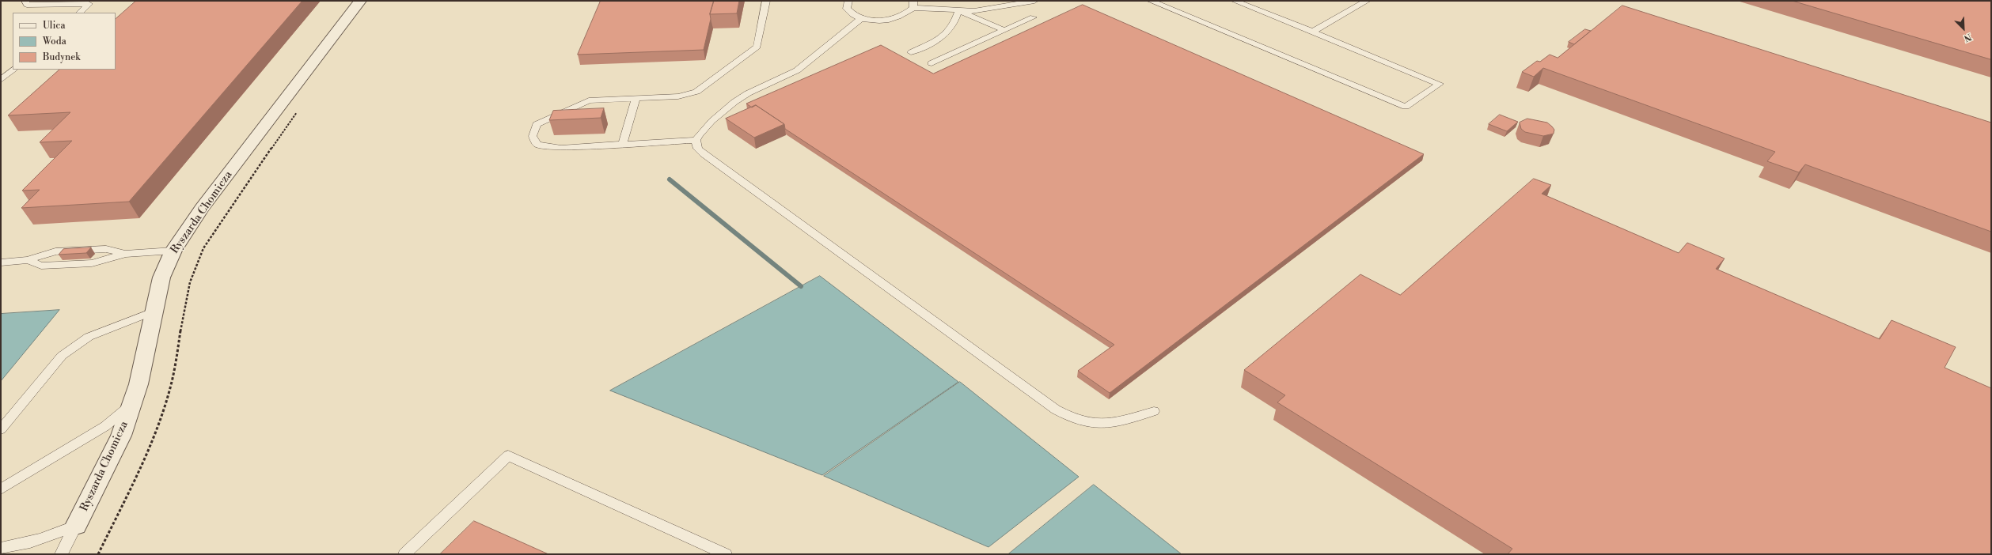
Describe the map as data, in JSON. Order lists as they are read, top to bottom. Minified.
{"streets":{"street":["Ryszarda Chomicza"]},"legend":["Ulica","Woda","Budynek"],"north":"bottom right"}
